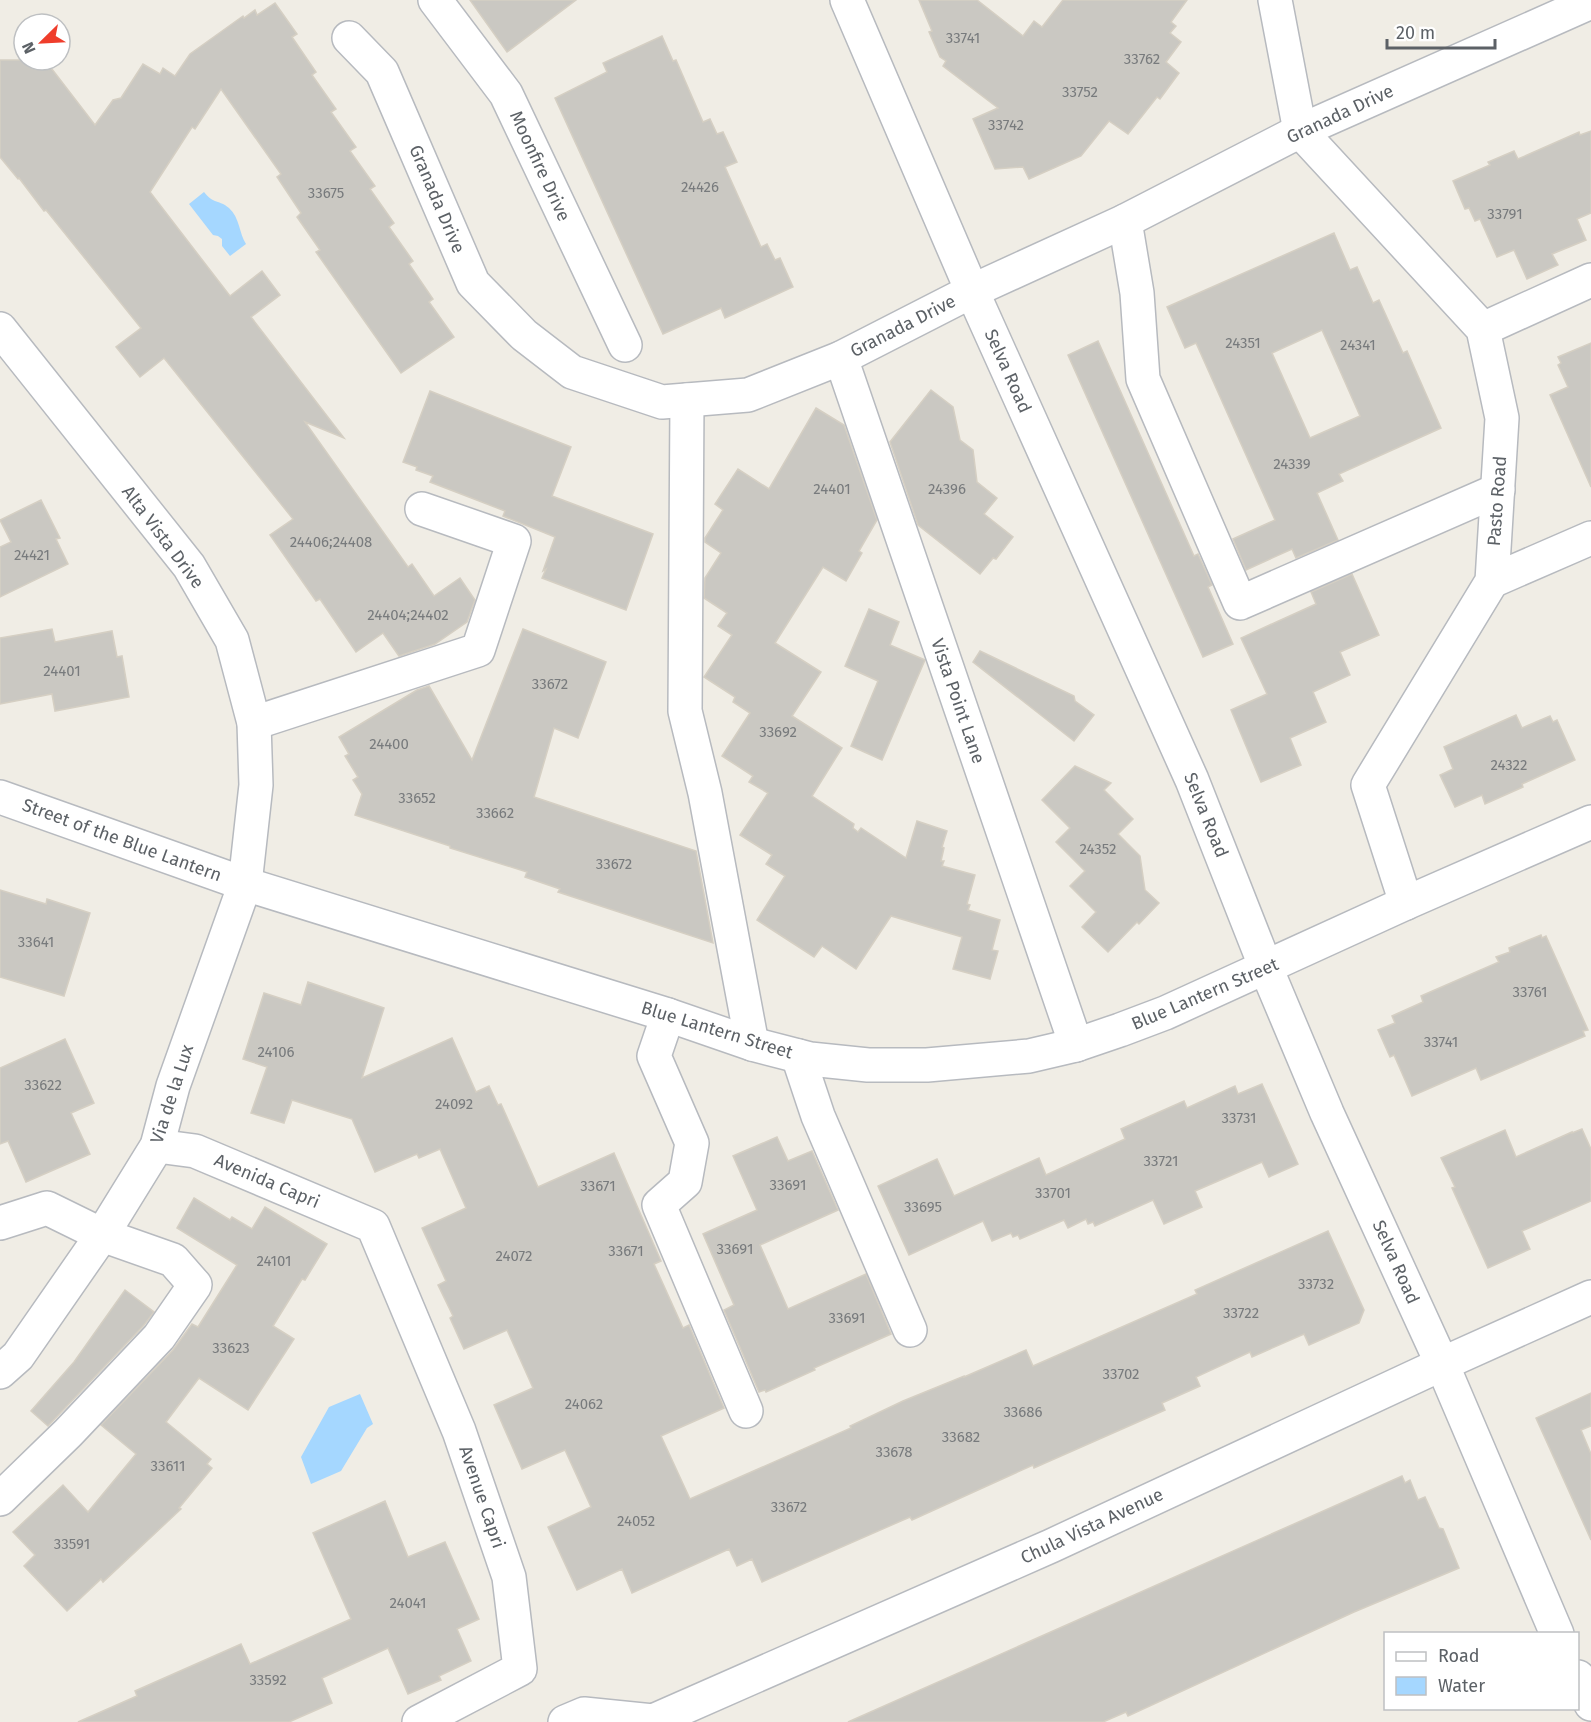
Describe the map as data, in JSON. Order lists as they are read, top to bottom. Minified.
{"streets":{"street":["Granada Drive","Moonfire Drive","Selva Road","Pasto Road","Alta Vista Drive","Vista Point Lane","Street of the Blue Lantern","Blue Lantern Street","Via de la Lux","Avenida Capri","Avenue Capri","Chula Vista Avenue"]},"crossings":[["Granada Drive","Selva Road"],["Granada Drive","Vista Point Lane"],["Selva Road","Blue Lantern Street"],["Selva Road","Chula Vista Avenue"],["Pasto Road","Blue Lantern Street"],["Alta Vista Drive","Street of the Blue Lantern"],["Alta Vista Drive","Blue Lantern Street"],["Alta Vista Drive","Via de la Lux"],["Vista Point Lane","Blue Lantern Street"],["Street of the Blue Lantern","Blue Lantern Street"],["Street of the Blue Lantern","Via de la Lux"],["Blue Lantern Street","Via de la Lux"],["Via de la Lux","Avenida Capri"],["Avenida Capri","Avenue Capri"]],"house_numbers":["33741","33762","33752","33742","24426","33675","33791","24351","24341","24339","24401","24396","24406;24408","24421","24404;24402","24401","33672","33692","24400","24322","33652","33662","24352","33672","33641","33761","33741","24106","33622","24092","33731","33721","33691","33671","33701","33695","33691","33671","24072","24101","33732","33722","33691","33623","33702","24062","33686","33682","33678","33611","33672","24052","33591","24041","33592"],"legend":["Road","Water"],"scale_bar":"20 m","north":"bottom left"}
